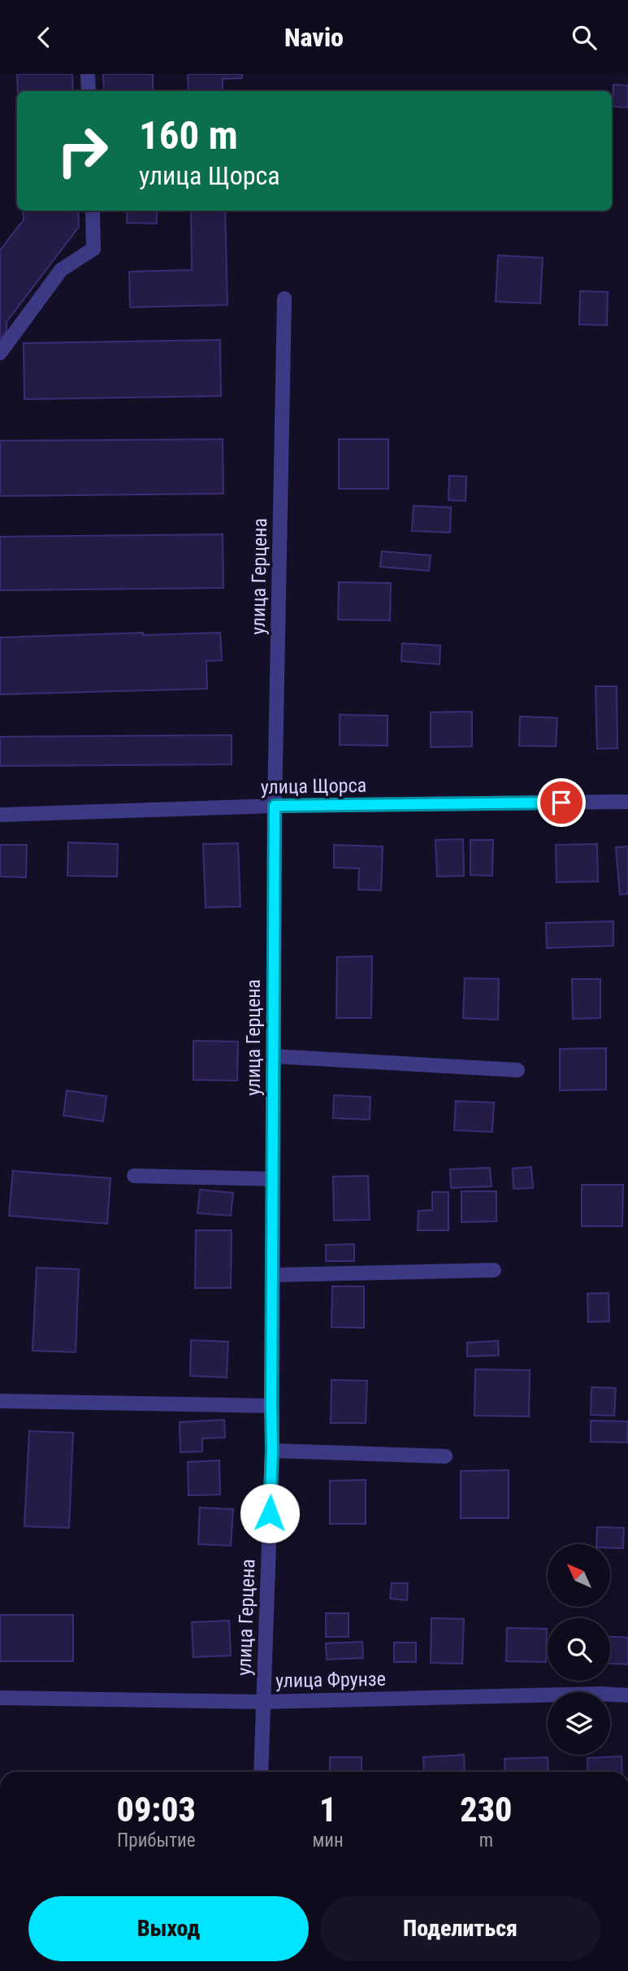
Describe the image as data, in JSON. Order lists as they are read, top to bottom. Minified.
{"streets":{"street":["улица Герцена","улица Щорса","улица Фрунзе"]},"crossings":[["улица Герцена","улица Щорса"],["улица Герцена","улица Фрунзе"]],"north":"top left","page":{"header":"Navio","turn":["160 m","улица Щорса"],"eta":["09:03","Прибытие","1","мин","230","m"],"buttons":["Выход","Поделиться"]}}
